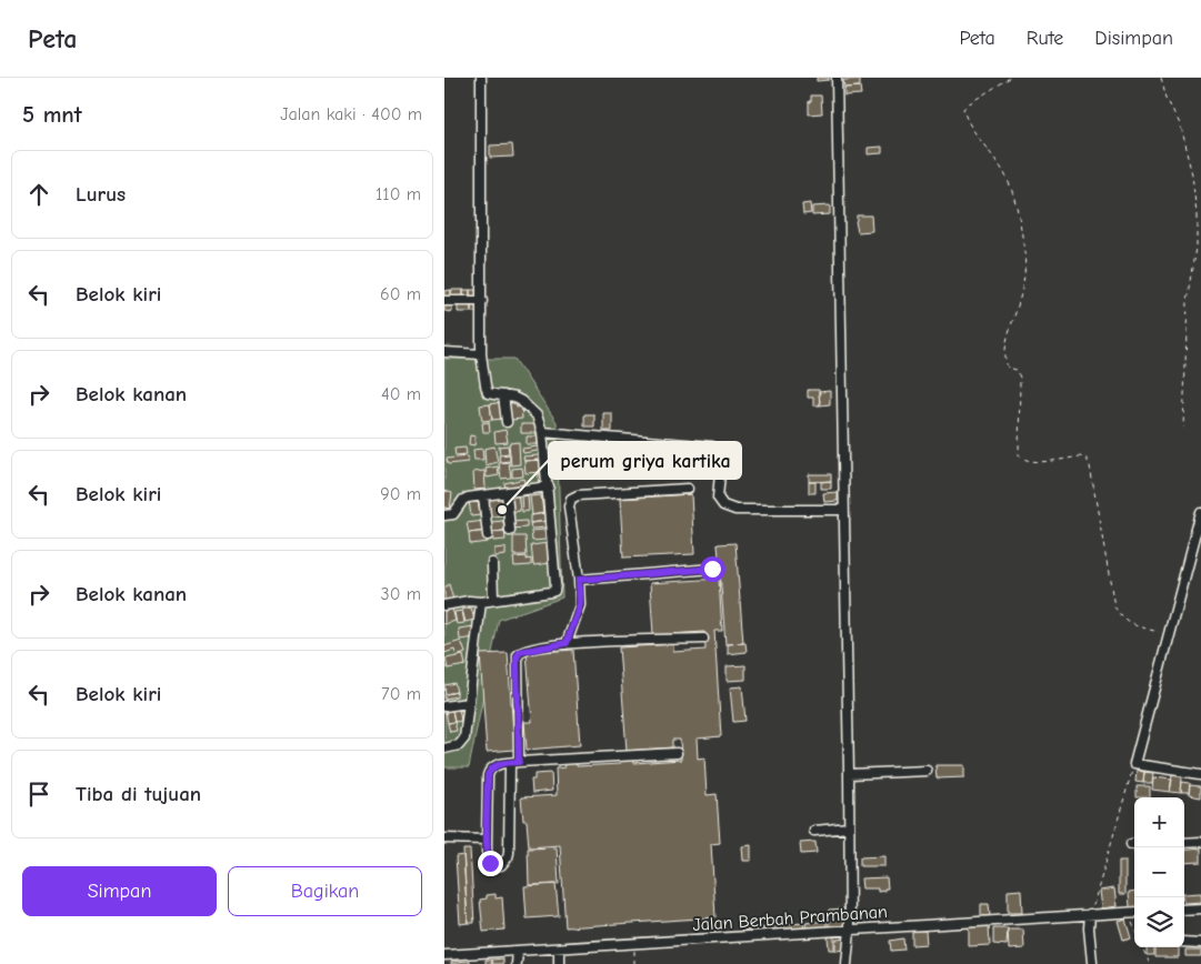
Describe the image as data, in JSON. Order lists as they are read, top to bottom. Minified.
{"streets":{"street":["Jalan Berbah Prambanan"]},"places":["perum griya kartika"],"page":{"header":"Peta","nav":["Peta","Rute","Disimpan"],"heading":["5 mnt","Jalan kaki · 400 m"],"list":[["Lurus","110 m"],["Belok kiri","60 m"],["Belok kanan","40 m"],["Belok kiri","90 m"],["Belok kanan","30 m"],["Belok kiri","70 m"],"Tiba di tujuan"],"map_buttons":["+","−"],"buttons":["Simpan","Bagikan"]}}
